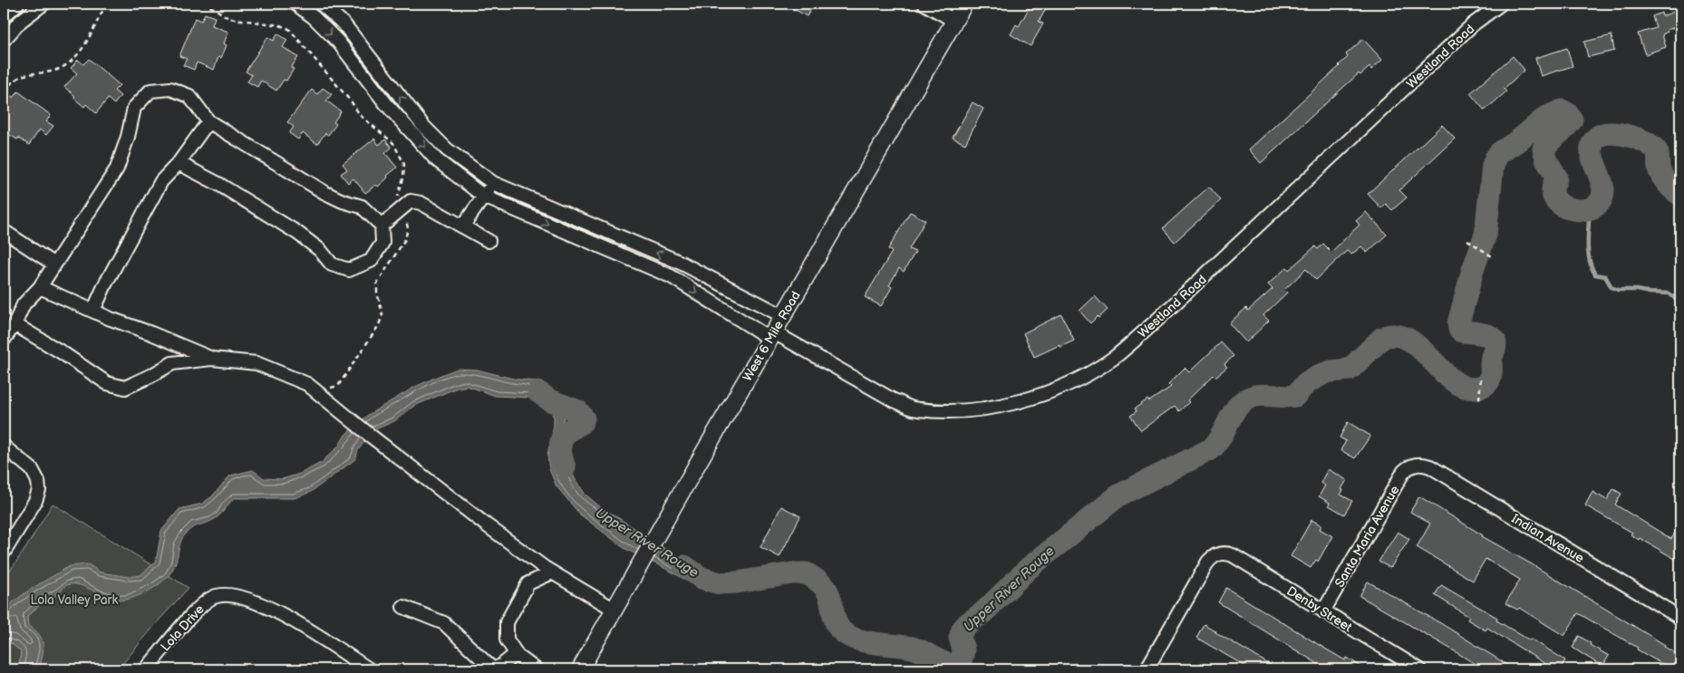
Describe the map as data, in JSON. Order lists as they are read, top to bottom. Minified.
{"streets":{"main road":["West 6 Mile Road"],"street":["Westland Road","Santa Maria Avenue","Indian Avenue","Denby Street","Lola Drive"]},"crossings":[["Westland Road","West 6 Mile Road"],["Santa Maria Avenue","Indian Avenue"],["Santa Maria Avenue","Denby Street"]],"water":["Upper River Rouge"],"parks":["Lola Valley Park"]}
